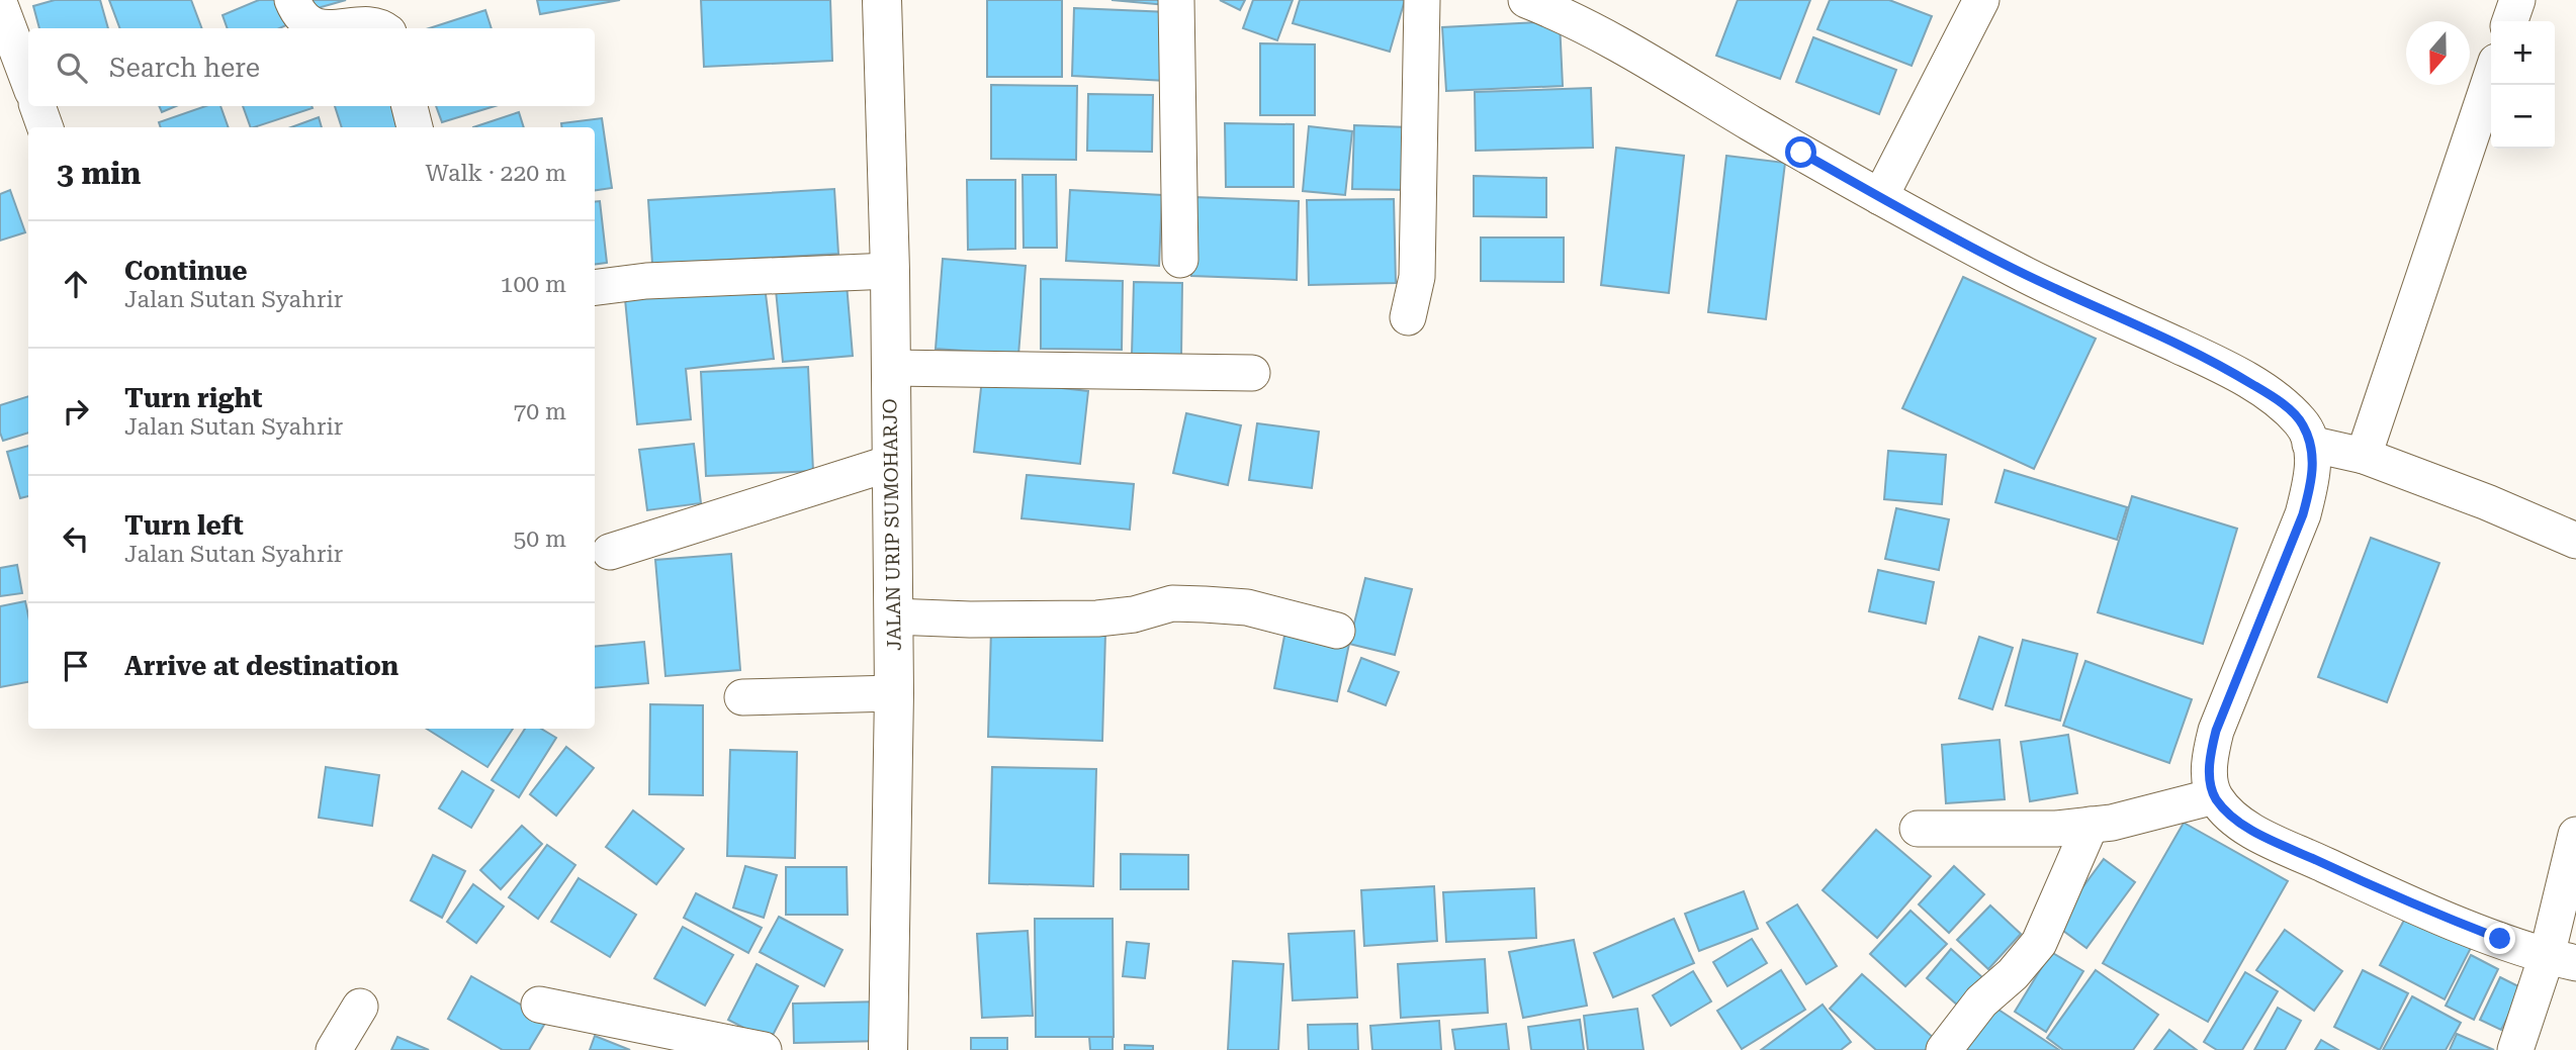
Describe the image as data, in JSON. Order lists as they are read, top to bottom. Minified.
{"streets":{"street":["JALAN URIP SUMOHARJO"]},"north":"bottom","page":{"map_buttons":["+","−"],"search":"Search here","heading":["3 min","Walk · 220 m"],"list":[["Continue","Jalan Sutan Syahrir","100 m"],["Turn right","Jalan Sutan Syahrir","70 m"],["Turn left","Jalan Sutan Syahrir","50 m"],"Arrive at destination"]}}
